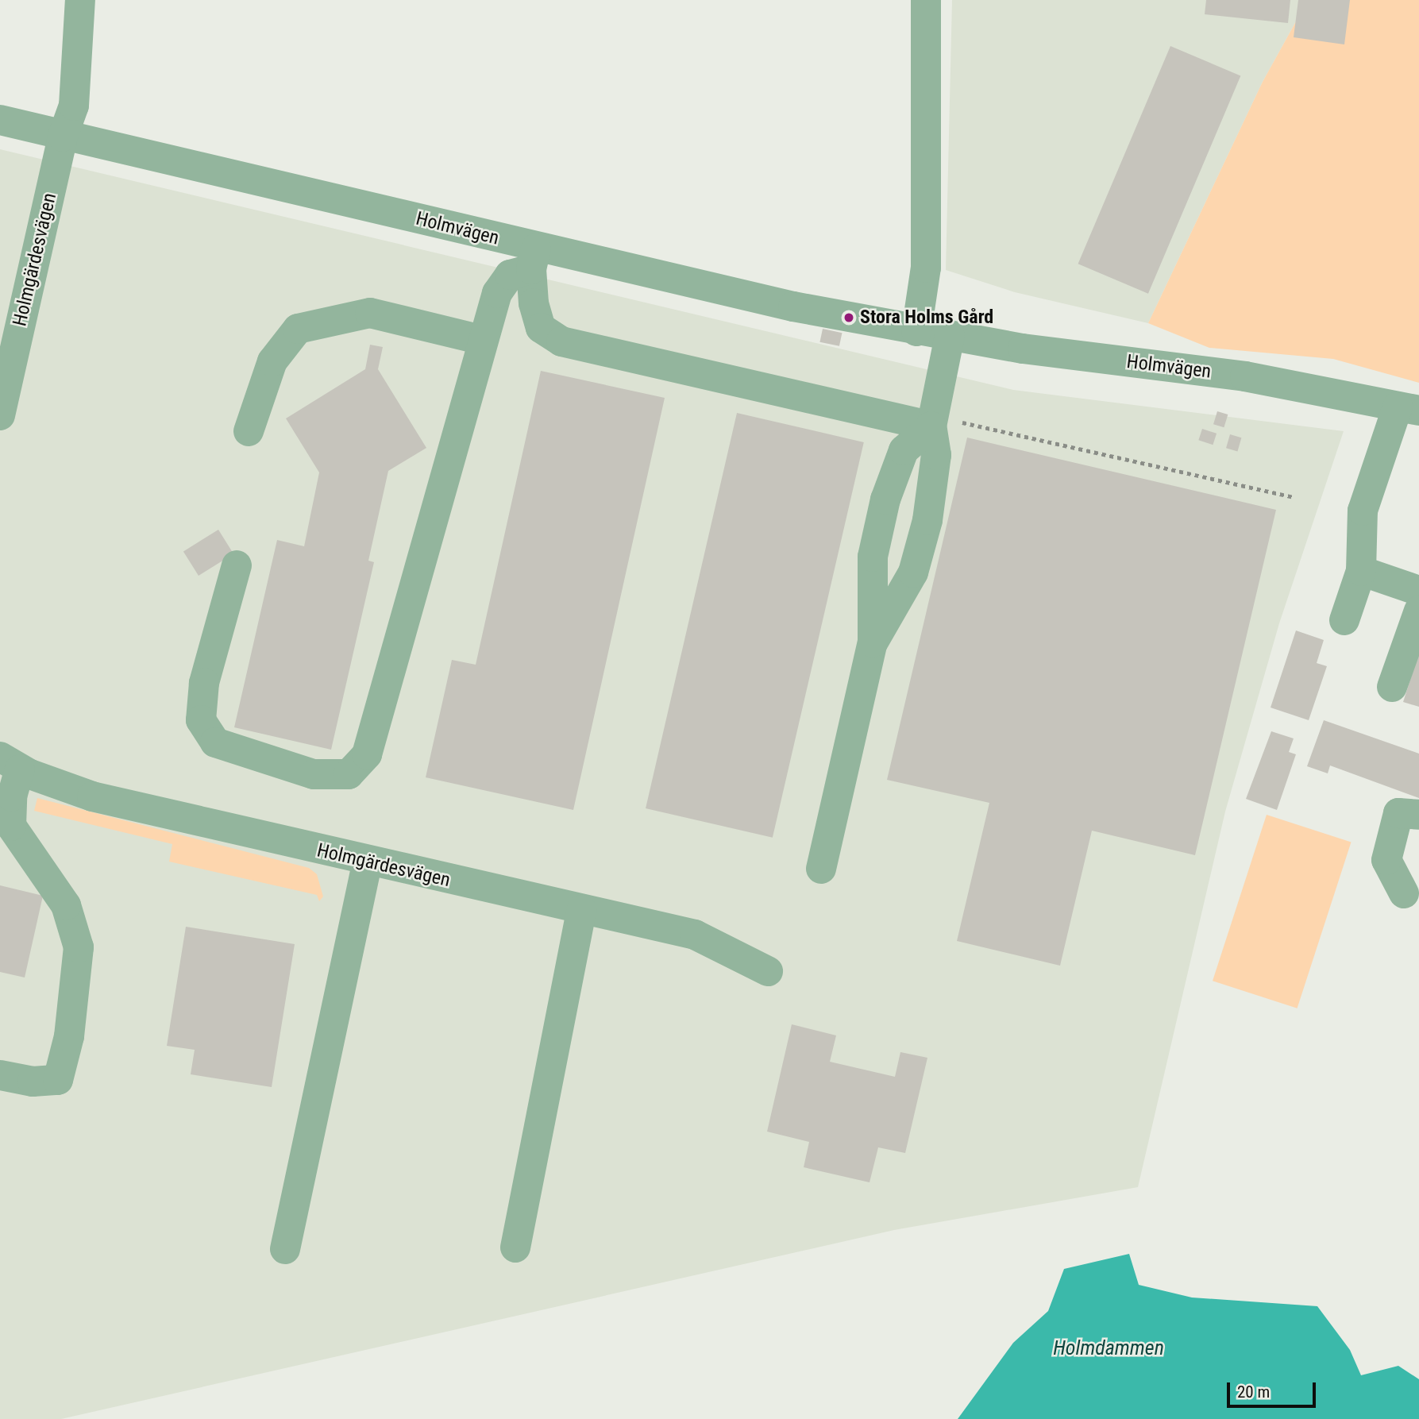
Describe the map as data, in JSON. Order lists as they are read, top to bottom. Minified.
{"streets":{"street":["Holmvägen","Holmgärdesvägen"]},"crossings":[["Holmvägen","Holmgärdesvägen"]],"water":["Holmdammen"],"places":["Stora Holms Gård"],"scale_bar":"20 m"}
